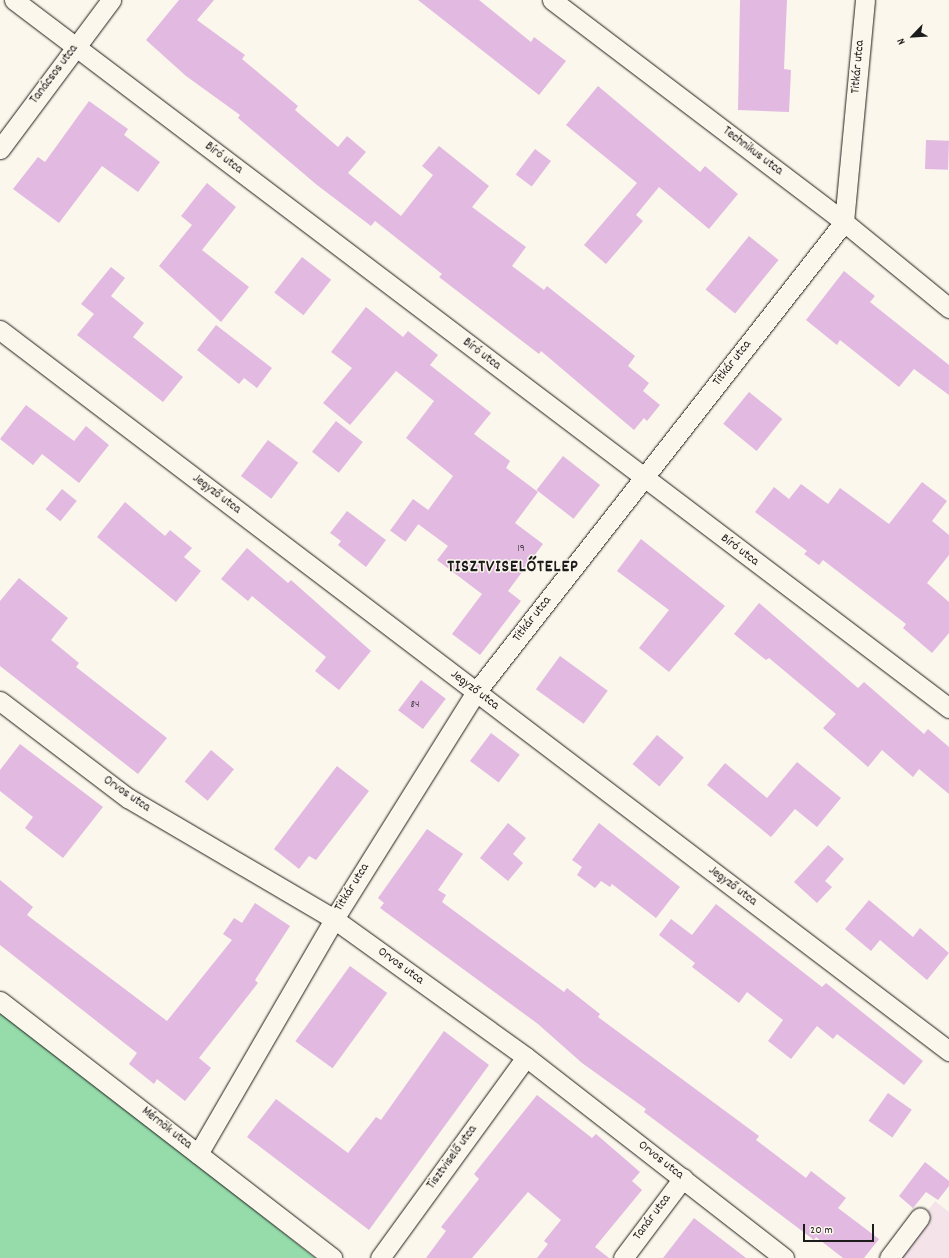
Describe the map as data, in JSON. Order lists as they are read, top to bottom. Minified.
{"streets":{"street":["Titkár utca","Tanácsos utca","Technikus utca","Bíró utca","Jegyző utca","Orvos utca","Mérnök utca","Tisztviselő utca","Tanár utca"]},"crossings":[["Titkár utca","Technikus utca"],["Titkár utca","Bíró utca"],["Titkár utca","Jegyző utca"],["Titkár utca","Orvos utca"],["Titkár utca","Mérnök utca"],["Tanácsos utca","Bíró utca"],["Orvos utca","Tisztviselő utca"],["Orvos utca","Tanár utca"]],"districts":["TISZTVISELŐTELEP"],"house_numbers":["19","84"],"scale_bar":"20 m","north":"bottom left"}
